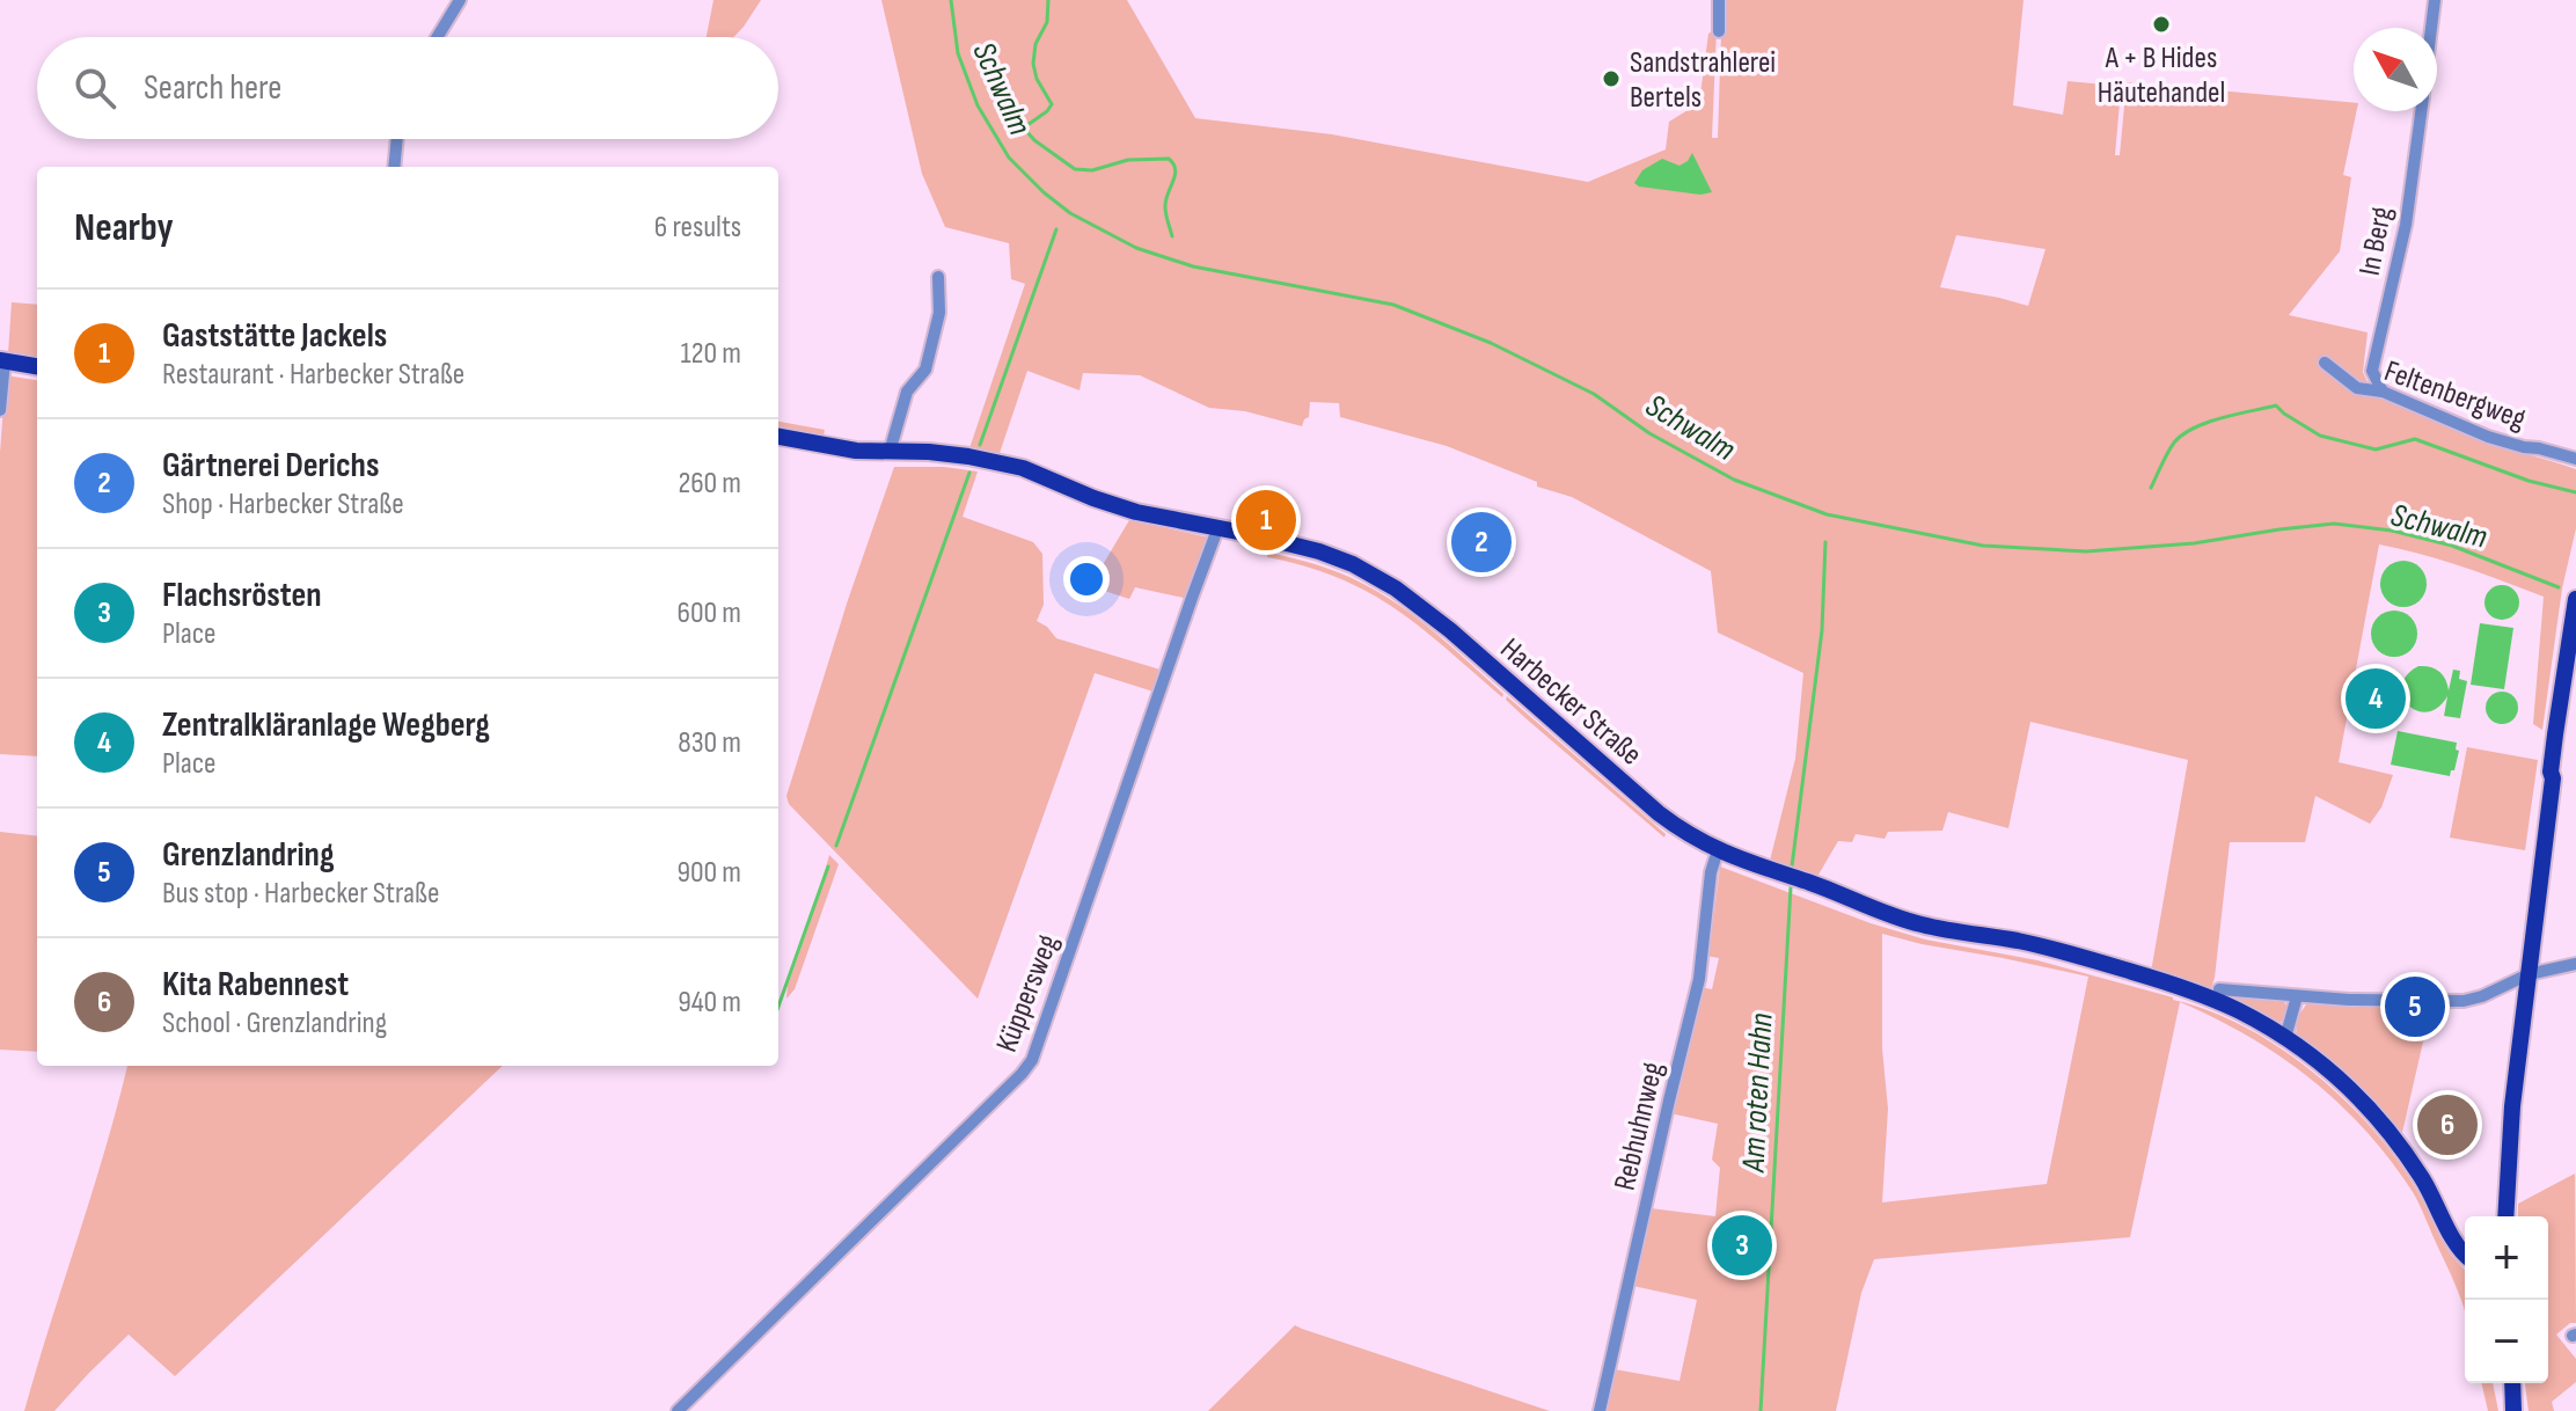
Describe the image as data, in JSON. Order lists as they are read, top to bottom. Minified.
{"streets":{"main road":["Harbecker Straße"],"street":["In Berg","Feltenbergweg","Küppersweg","Rebhuhnweg"]},"crossings":[["In Berg","Feltenbergweg"],["Harbecker Straße","Küppersweg"],["Harbecker Straße","Rebhuhnweg"]],"water":["Schwalm","Am roten Hahn"],"places":["A + B Hides Häutehandel","Sandstrahlerei Bertels"],"north":"top left","page":{"search":"Search here","heading":["Nearby","6 results"],"list":[{"mark":"1","name":"Gaststätte Jackels","note":"Restaurant · Harbecker Straße","value":"120 m"},{"mark":"2","name":"Gärtnerei Derichs","note":"Shop · Harbecker Straße","value":"260 m"},{"mark":"3","name":"Flachsrösten","note":"Place","value":"600 m"},{"mark":"4","name":"Zentralkläranlage Wegberg","note":"Place","value":"830 m"},{"mark":"5","name":"Grenzlandring","note":"Bus stop · Harbecker Straße","value":"900 m"},{"mark":"6","name":"Kita Rabennest","note":"School · Grenzlandring","value":"940 m"}],"pins":["1","2","4","5","6","3"],"map_buttons":["+","−"]}}
